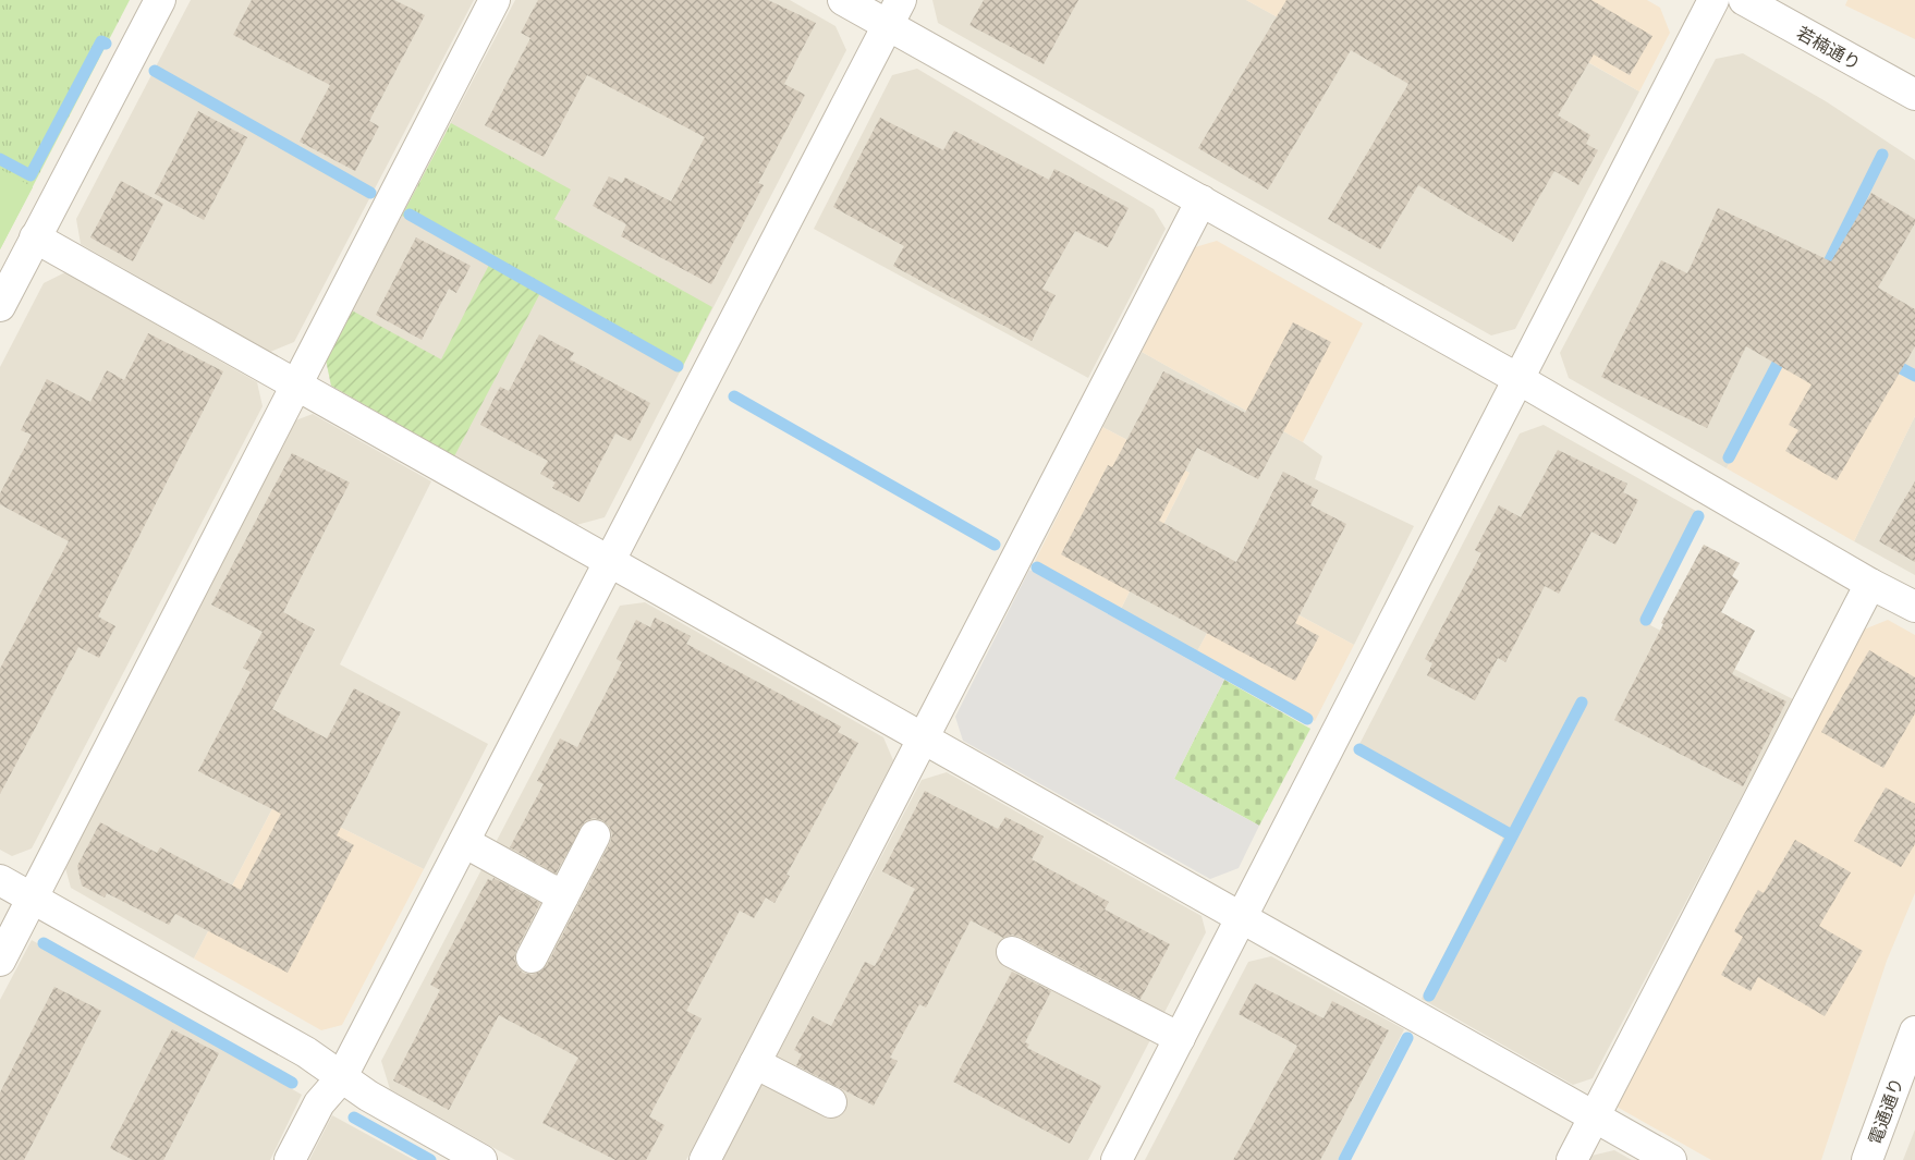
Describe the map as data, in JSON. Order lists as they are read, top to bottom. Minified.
{"streets":{"street":["若楠通り","電通通り"]}}
